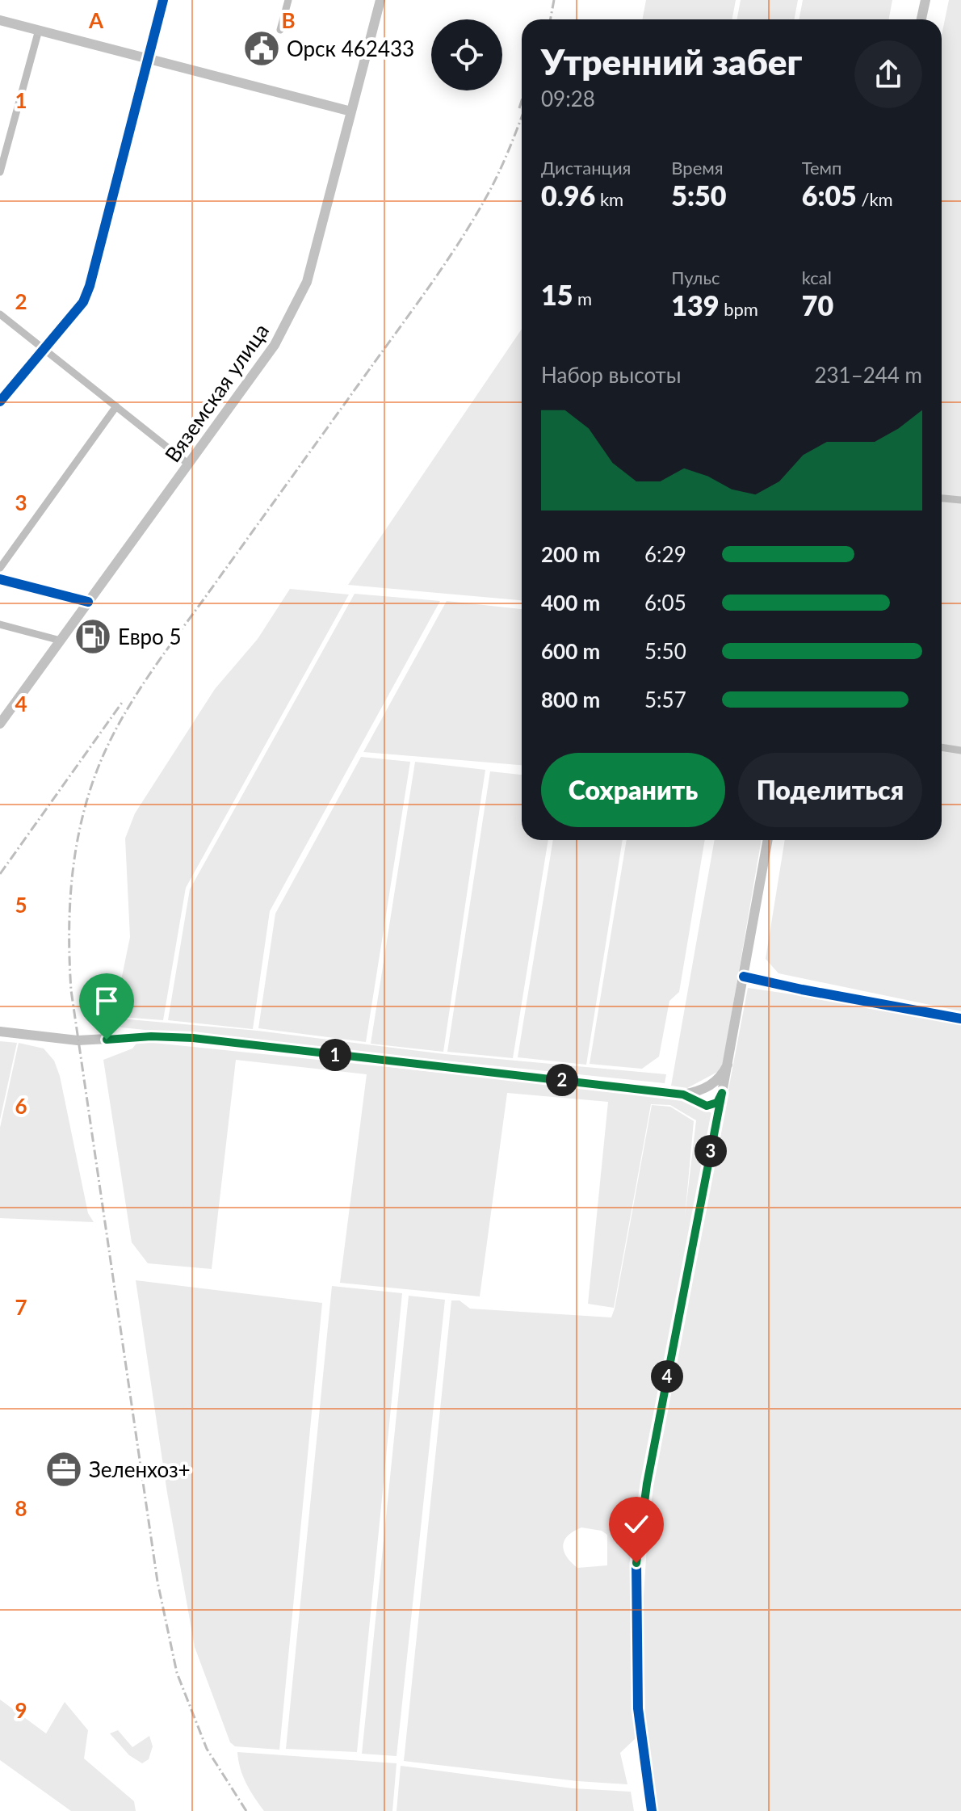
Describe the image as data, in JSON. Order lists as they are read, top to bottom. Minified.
{"streets":{"main road":["Вяземская улица"]},"places":{"public building":["Орск 462433"],"fuel station":["Евро 5"],"office":["Зеленхоз+"]},"page":{"heading":["Утренний забег","09:28"],"stats":[["Дистанция","0.96 km"],["Время","5:50"],["Темп","6:05 /km"],["15 m"],["Пульс","139 bpm"],["kcal","70"]],"chart":["Набор высоты","231–244 m"],"list":[{"name":"200 m","note":"6:29"},{"name":"400 m","note":"6:05"},{"name":"600 m","note":"5:50"},{"name":"800 m","note":"5:57"}],"buttons":["Сохранить","Поделиться"],"pins":["1","2","3","4"]},"grid":{"columns":["A","B"],"rows":["1","2","3","4","5","6","7","8","9"]}}
